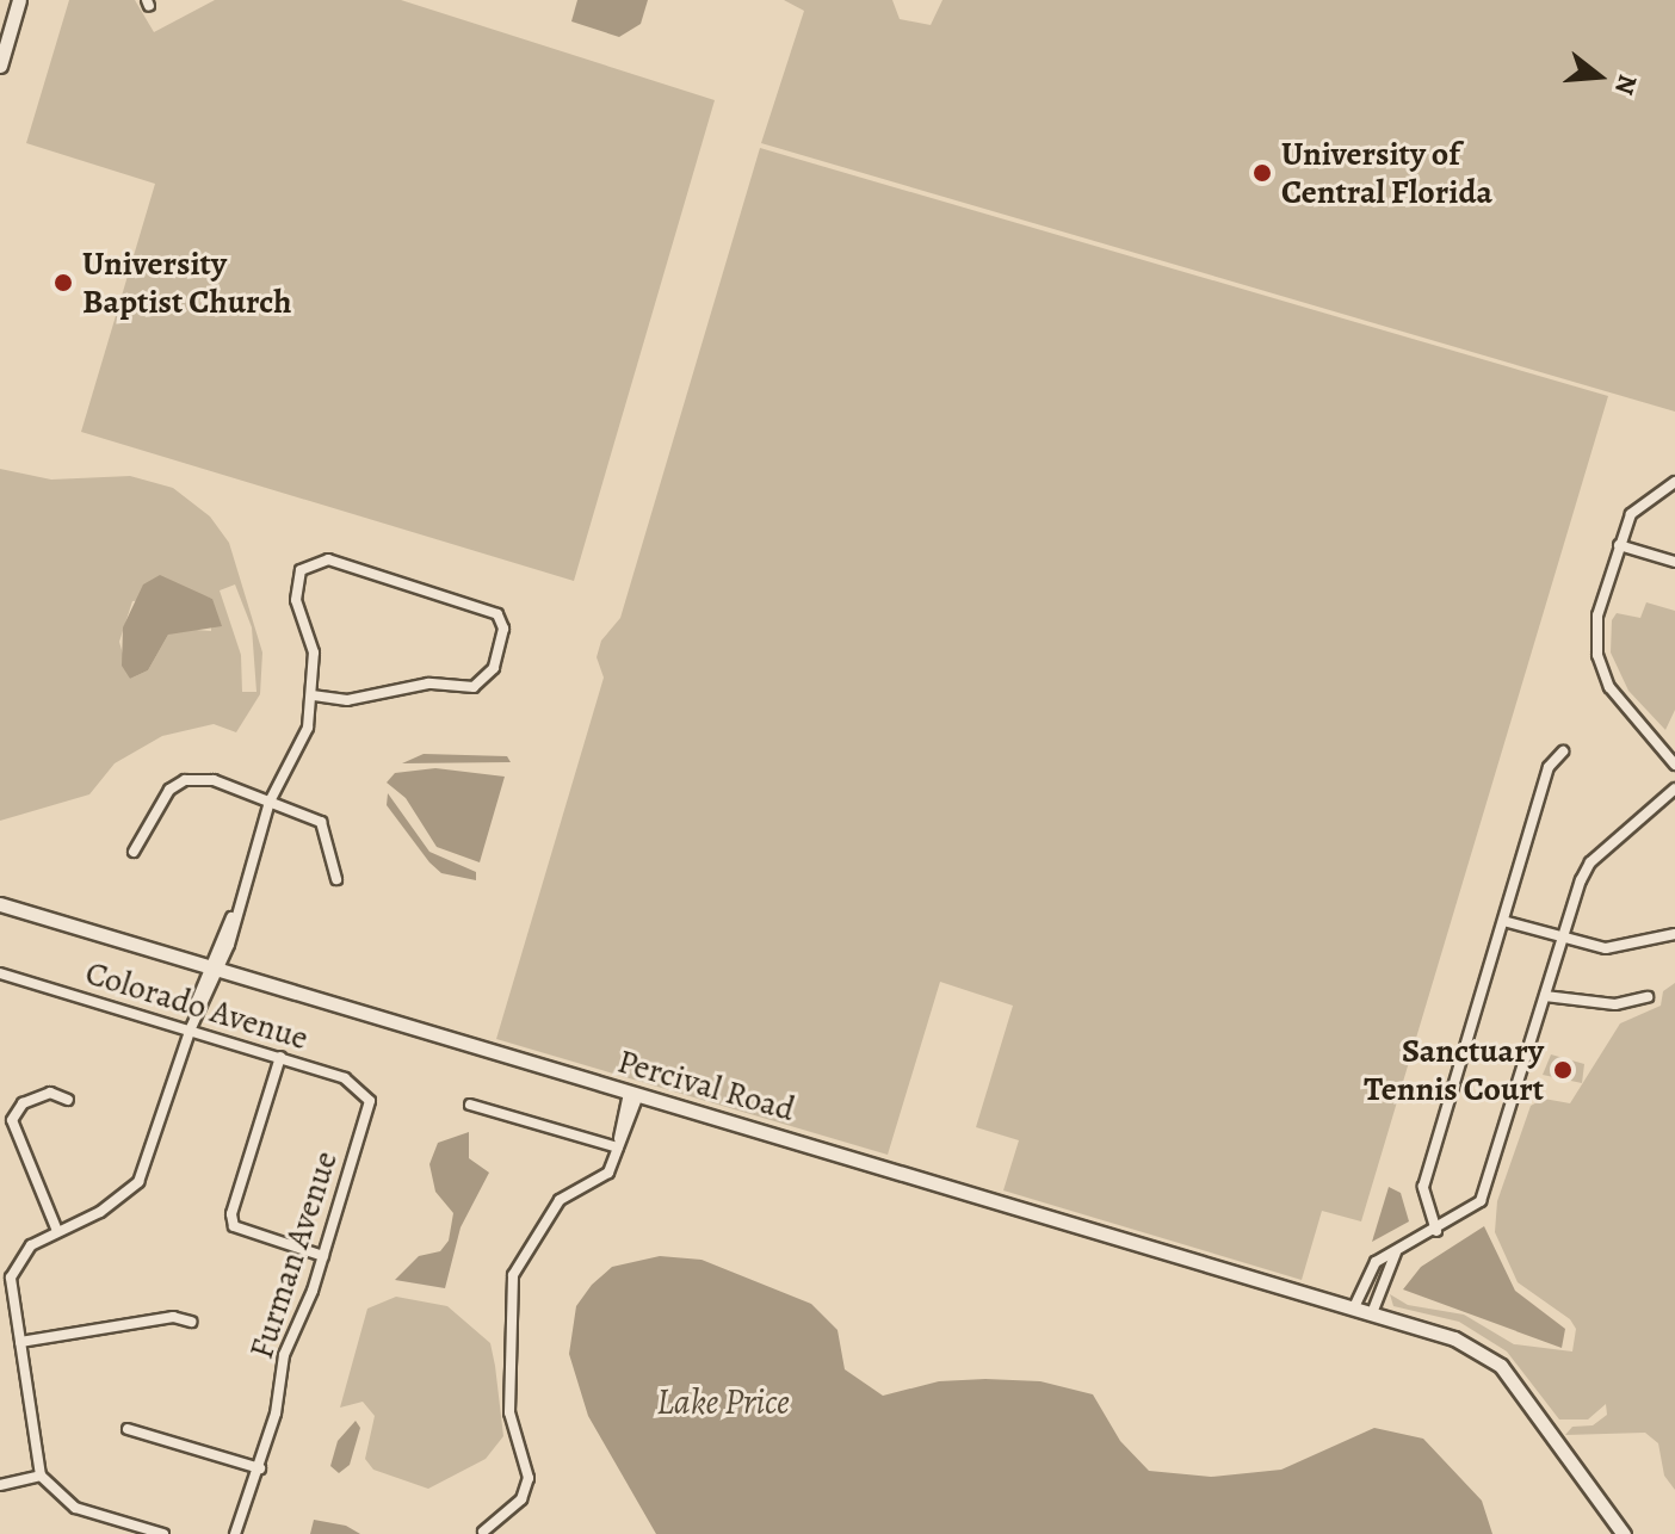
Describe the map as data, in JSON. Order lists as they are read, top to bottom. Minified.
{"streets":{"street":["Colorado Avenue","Percival Road","Furman Avenue"]},"crossings":[["Colorado Avenue","Furman Avenue"]],"water":["Lake Price"],"places":["University of Central Florida","University Baptist Church","Sanctuary Tennis Court"],"north":"right"}
